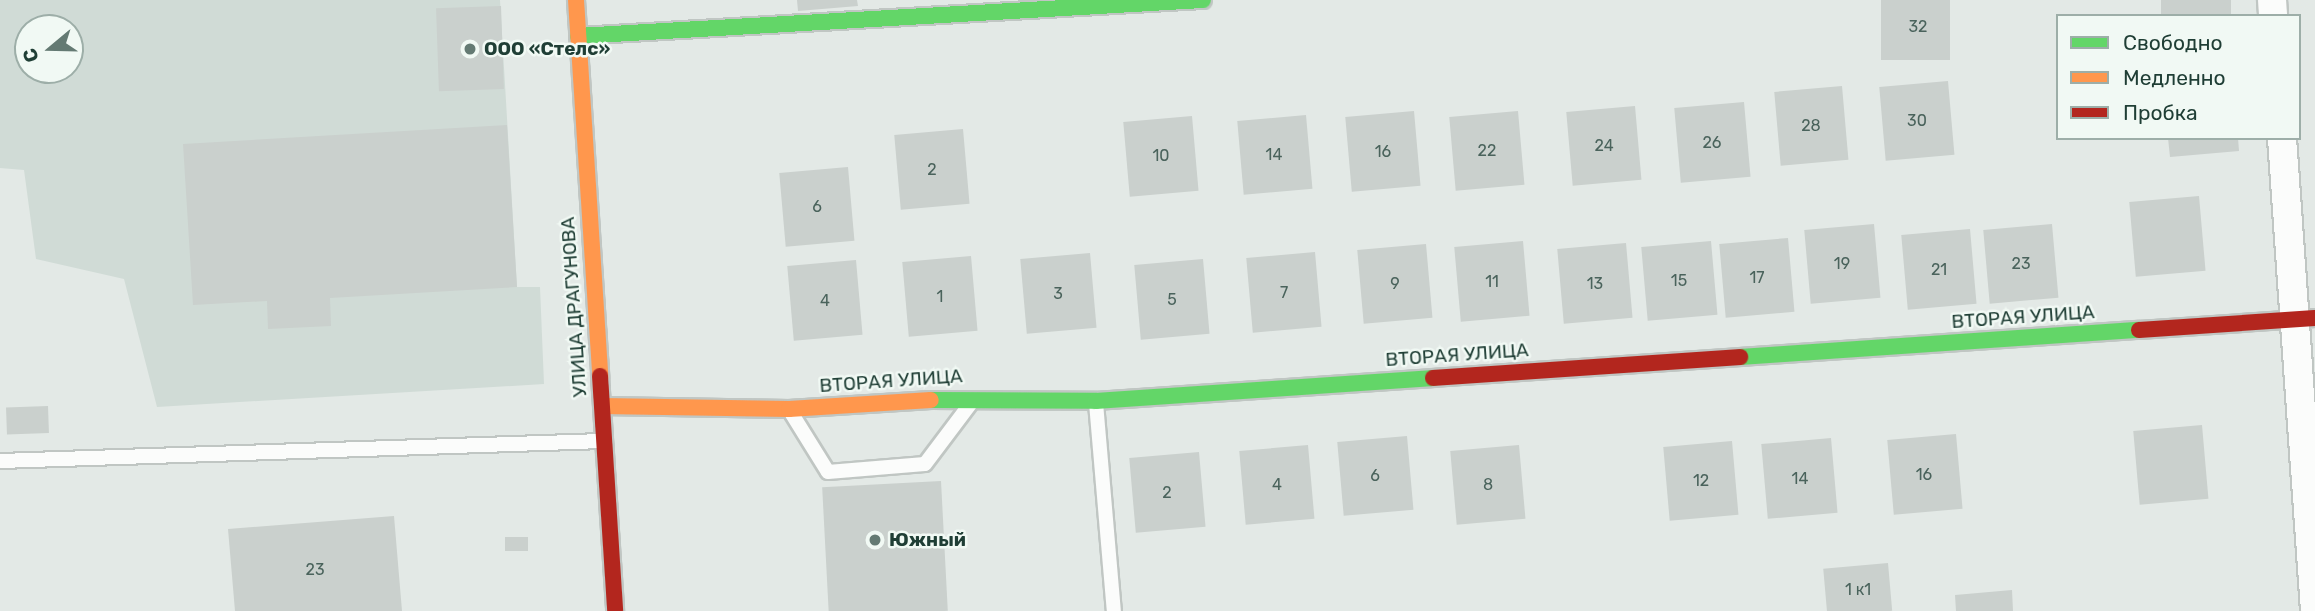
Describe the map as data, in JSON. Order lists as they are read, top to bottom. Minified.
{"streets":{"street":["УЛИЦА ДРАГУНОВА","ВТОРАЯ УЛИЦА"]},"crossings":[["УЛИЦА ДРАГУНОВА","ВТОРАЯ УЛИЦА"]],"places":["ООО «Стелс»","Южный"],"house_numbers":["32","30","28","26","24","22","16","14","10","2","6","19","23","21","17","15","11","9","13","7","3","1","5","4","16","6","14","12","4","8","2","23","1 к1"],"legend":["Свободно","Медленно","Пробка"],"north":"left"}
